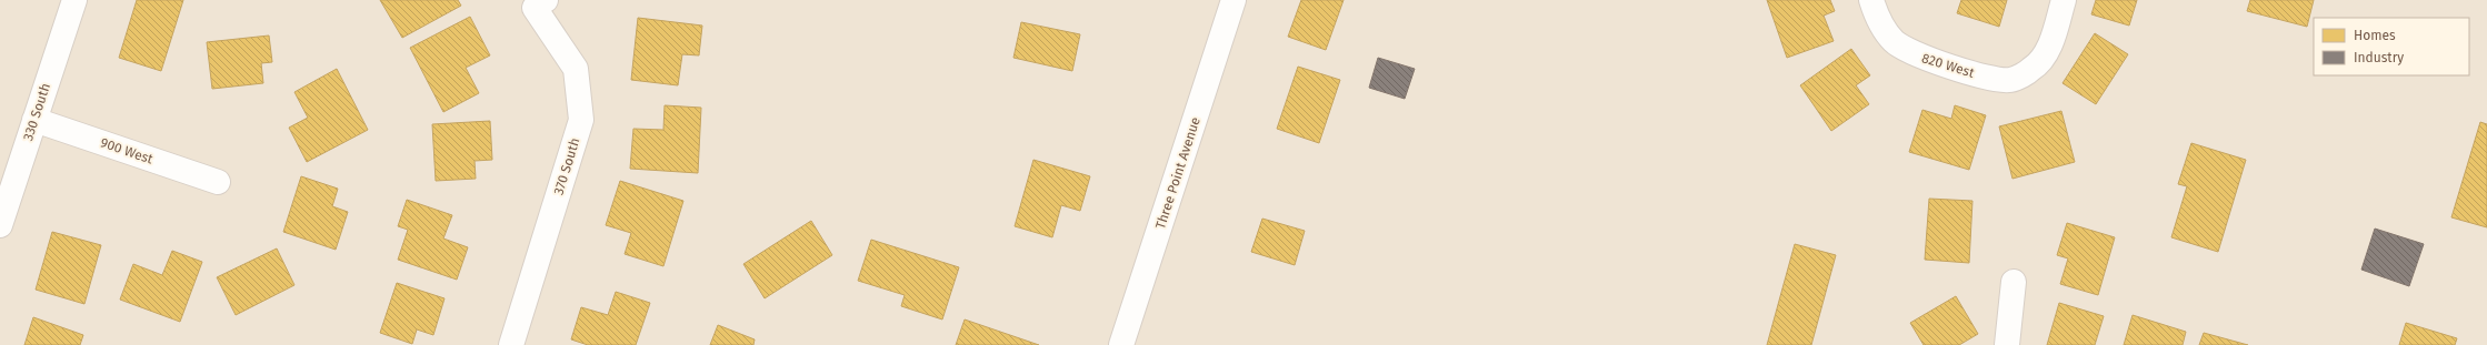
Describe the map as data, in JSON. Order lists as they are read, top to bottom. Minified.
{"streets":{"street":["820 West","330 South","900 West","370 South","Three Point Avenue"]},"crossings":[["330 South","900 West"]],"legend":["Homes","Industry"]}
